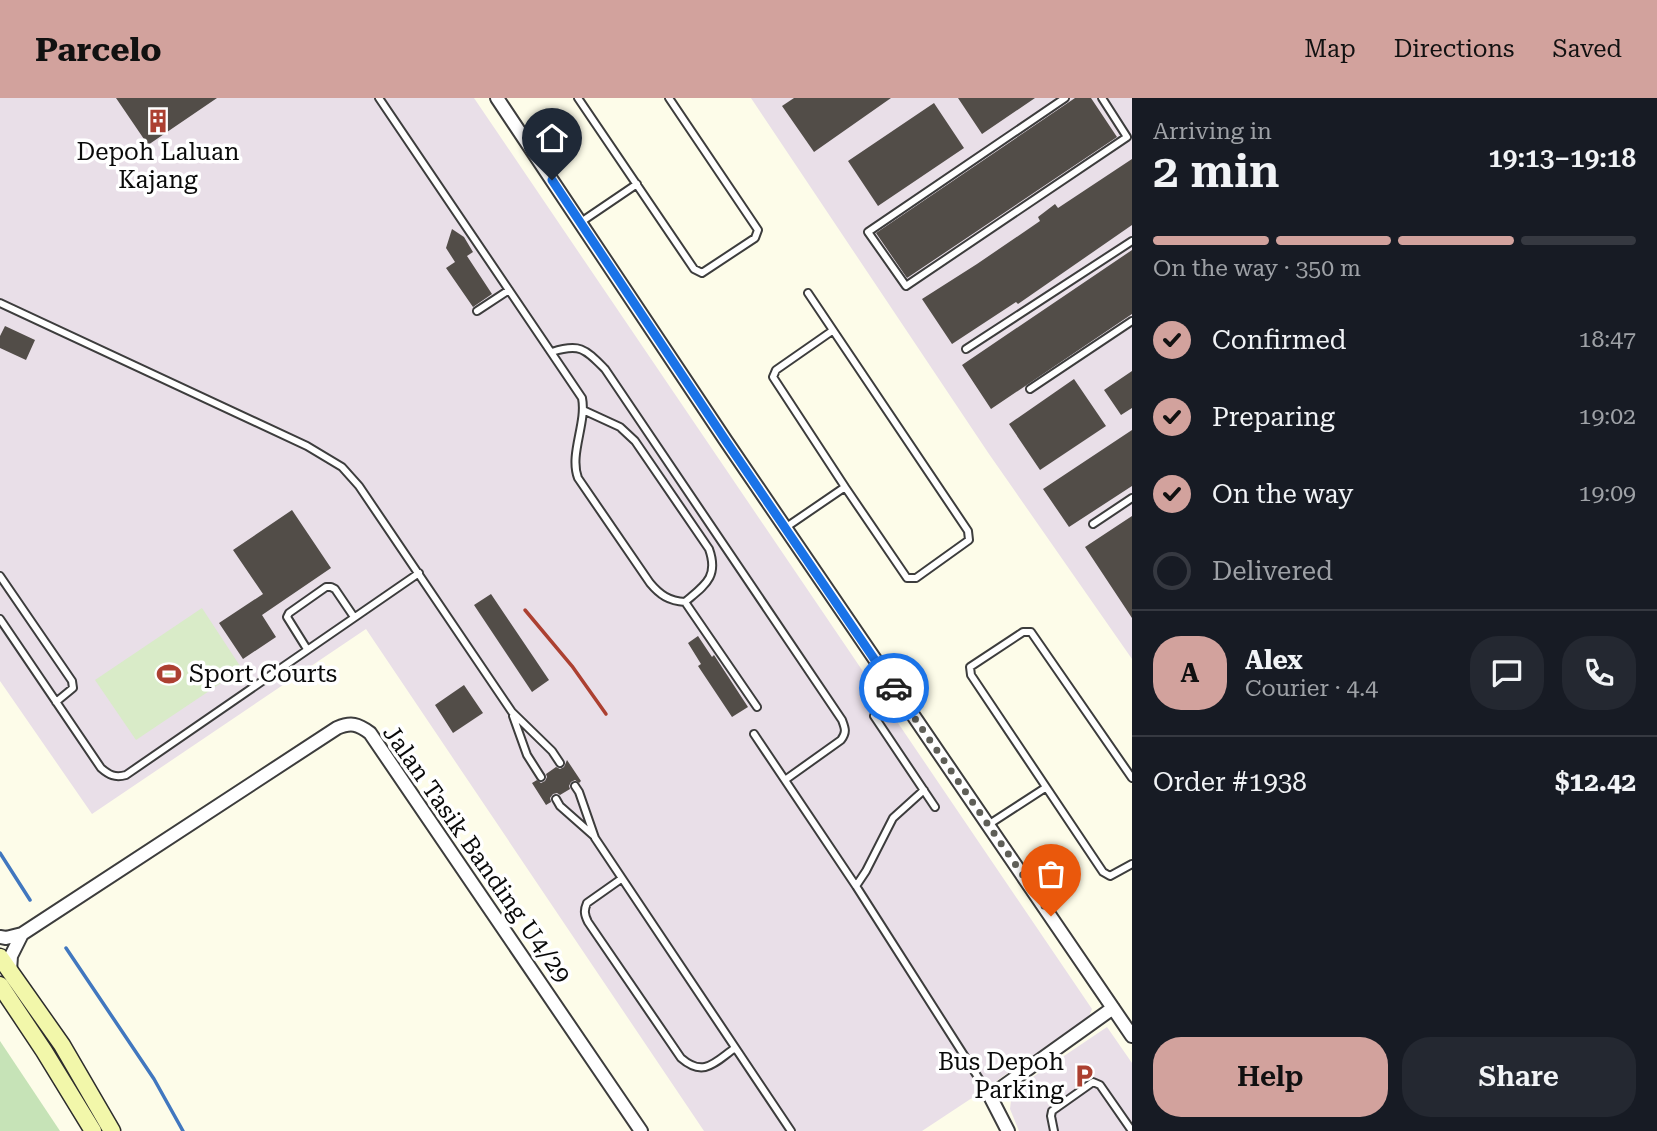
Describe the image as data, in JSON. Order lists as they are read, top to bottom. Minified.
{"streets":{"street":["Jalan Tasik Banding U4/29"]},"places":{"building":["Depoh Laluan Kajang"],"sports":["Sport Courts"],"parking":["Bus Depoh Parking"]},"page":{"header":"Parcelo","nav":["Map","Directions","Saved"],"heading":["2 min","Arriving in","19:13–19:18"],"panel":["Alex","Courier · 4.4","Order #1938","$12.42"],"bar":"On the way · 350 m","list":[["Confirmed","18:47"],["Preparing","19:02"],["On the way","19:09"],"Delivered"],"round":"A","buttons":["Help","Share"]}}
